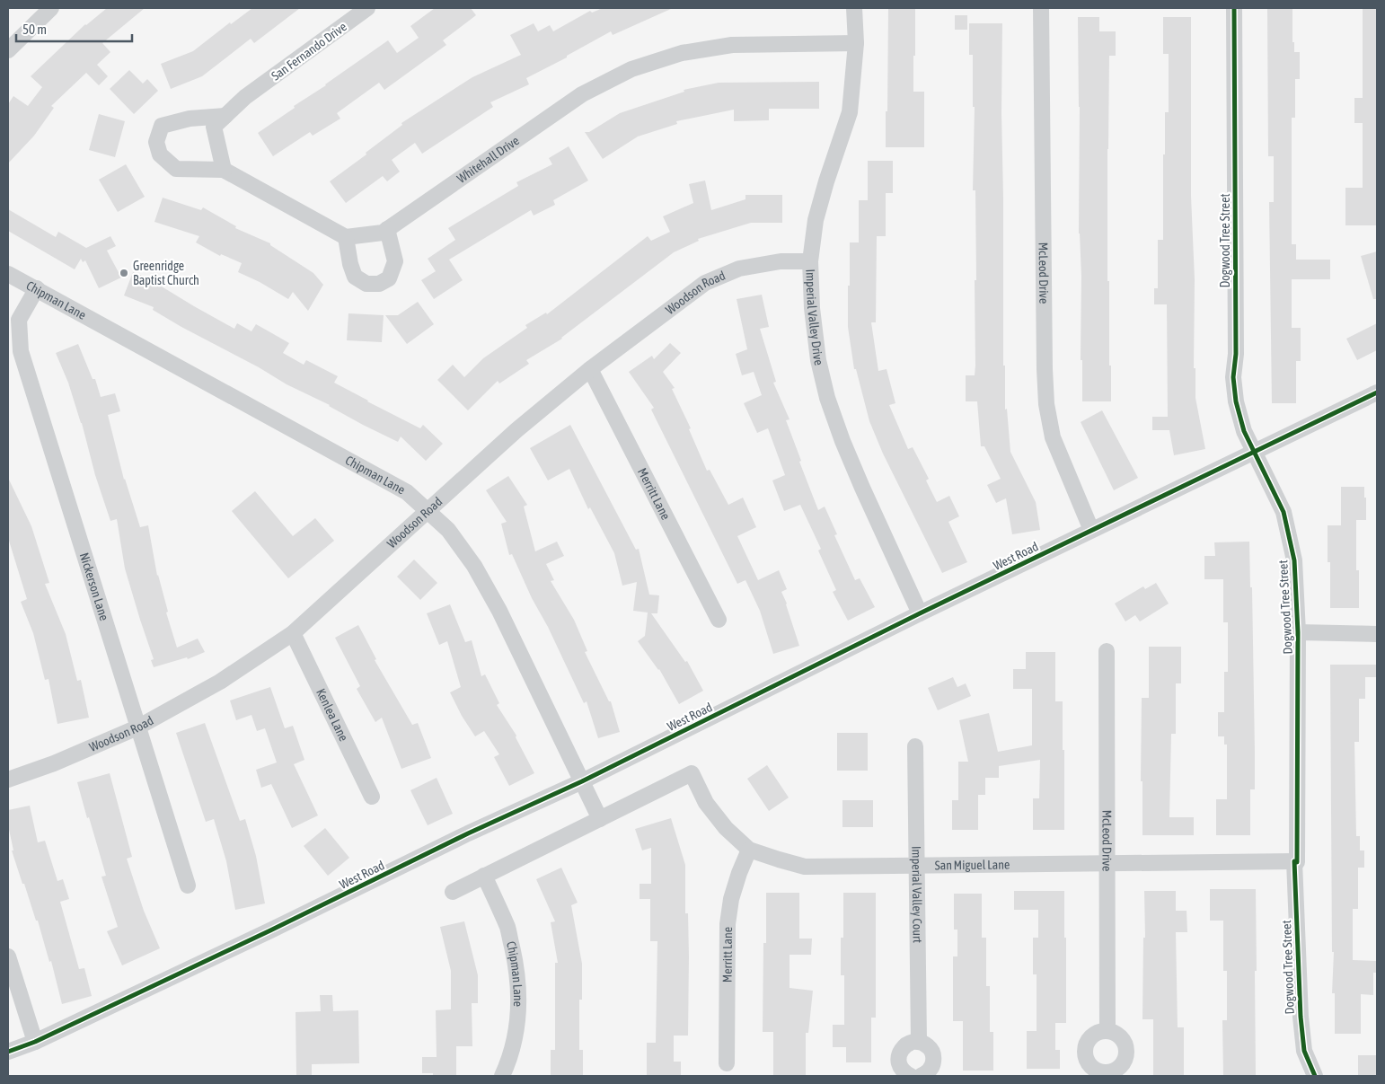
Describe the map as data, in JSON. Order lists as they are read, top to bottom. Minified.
{"streets":{"street":["San Fernando Drive","Whitehall Drive","Dogwood Tree Street","McLeod Drive","Woodson Road","Chipman Lane","Imperial Valley Drive","Merritt Lane","West Road","Nickerson Lane","Kenlea Lane","San Miguel Lane","Imperial Valley Court"]},"crossings":[["Whitehall Drive","Imperial Valley Drive"],["Dogwood Tree Street","West Road"],["Dogwood Tree Street","San Miguel Lane"],["McLeod Drive","West Road"],["McLeod Drive","San Miguel Lane"],["Woodson Road","Chipman Lane"],["Woodson Road","Imperial Valley Drive"],["Woodson Road","Merritt Lane"],["Woodson Road","Nickerson Lane"],["Woodson Road","Kenlea Lane"],["Chipman Lane","West Road"],["Chipman Lane","Nickerson Lane"],["Chipman Lane","San Miguel Lane"],["Imperial Valley Drive","West Road"],["Merritt Lane","San Miguel Lane"],["San Miguel Lane","Imperial Valley Court"]],"places":["Greenridge Baptist Church"],"scale_bar":"50 m"}
